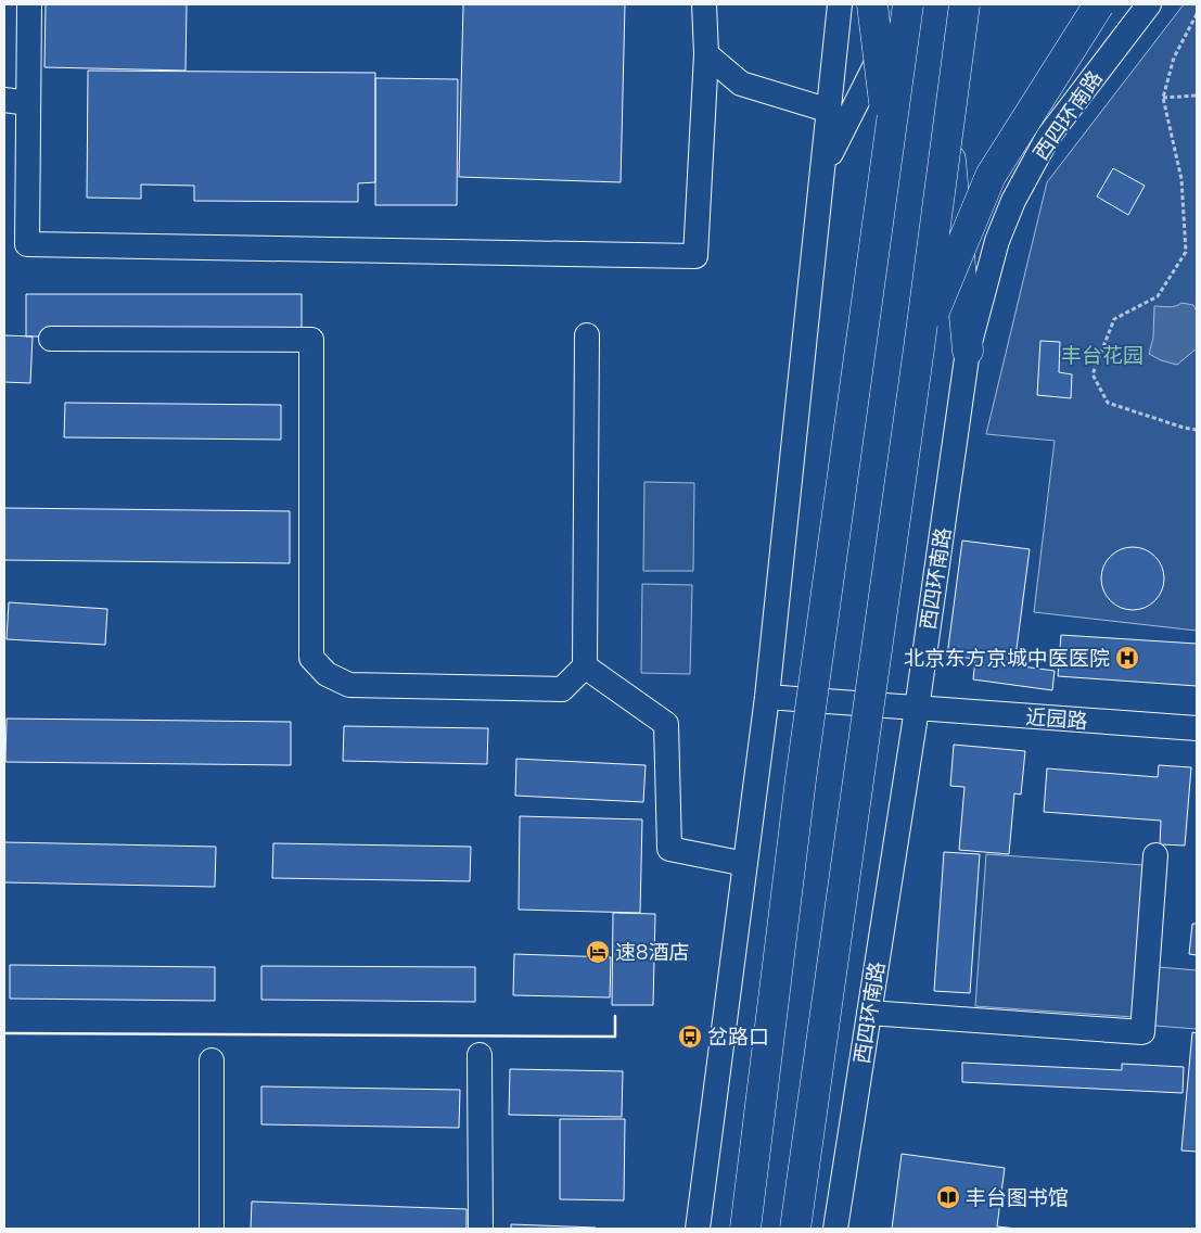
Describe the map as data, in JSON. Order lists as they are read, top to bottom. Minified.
{"streets":{"main road":["西四环南路"],"street":["近园路"]},"crossings":[["西四环南路","近园路"]],"parks":["丰台花园"],"places":{"hospital":["北京东方京城中医医院"],"hotel":["速8酒店"],"bus stop":["岔路口"],"library":["丰台图书馆"]}}
